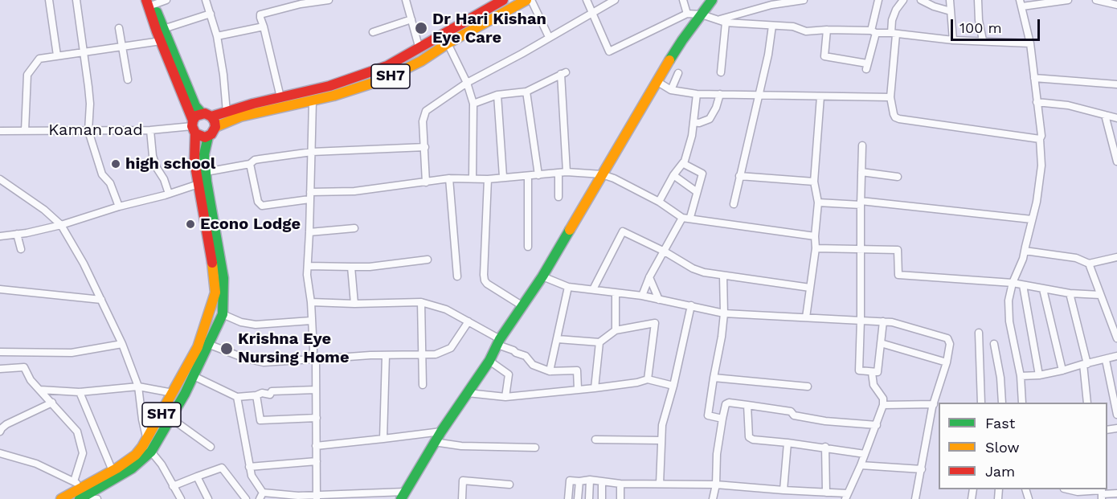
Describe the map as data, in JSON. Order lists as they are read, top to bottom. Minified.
{"streets":{"main road":["SH7"],"street":["Kaman road"]},"crossings":[["SH7","Kaman road"]],"places":["Dr Hari Kishan Eye Care","high school","Econo Lodge","Krishna Eye Nursing Home"],"legend":["Fast","Slow","Jam"],"scale_bar":"100 m"}
